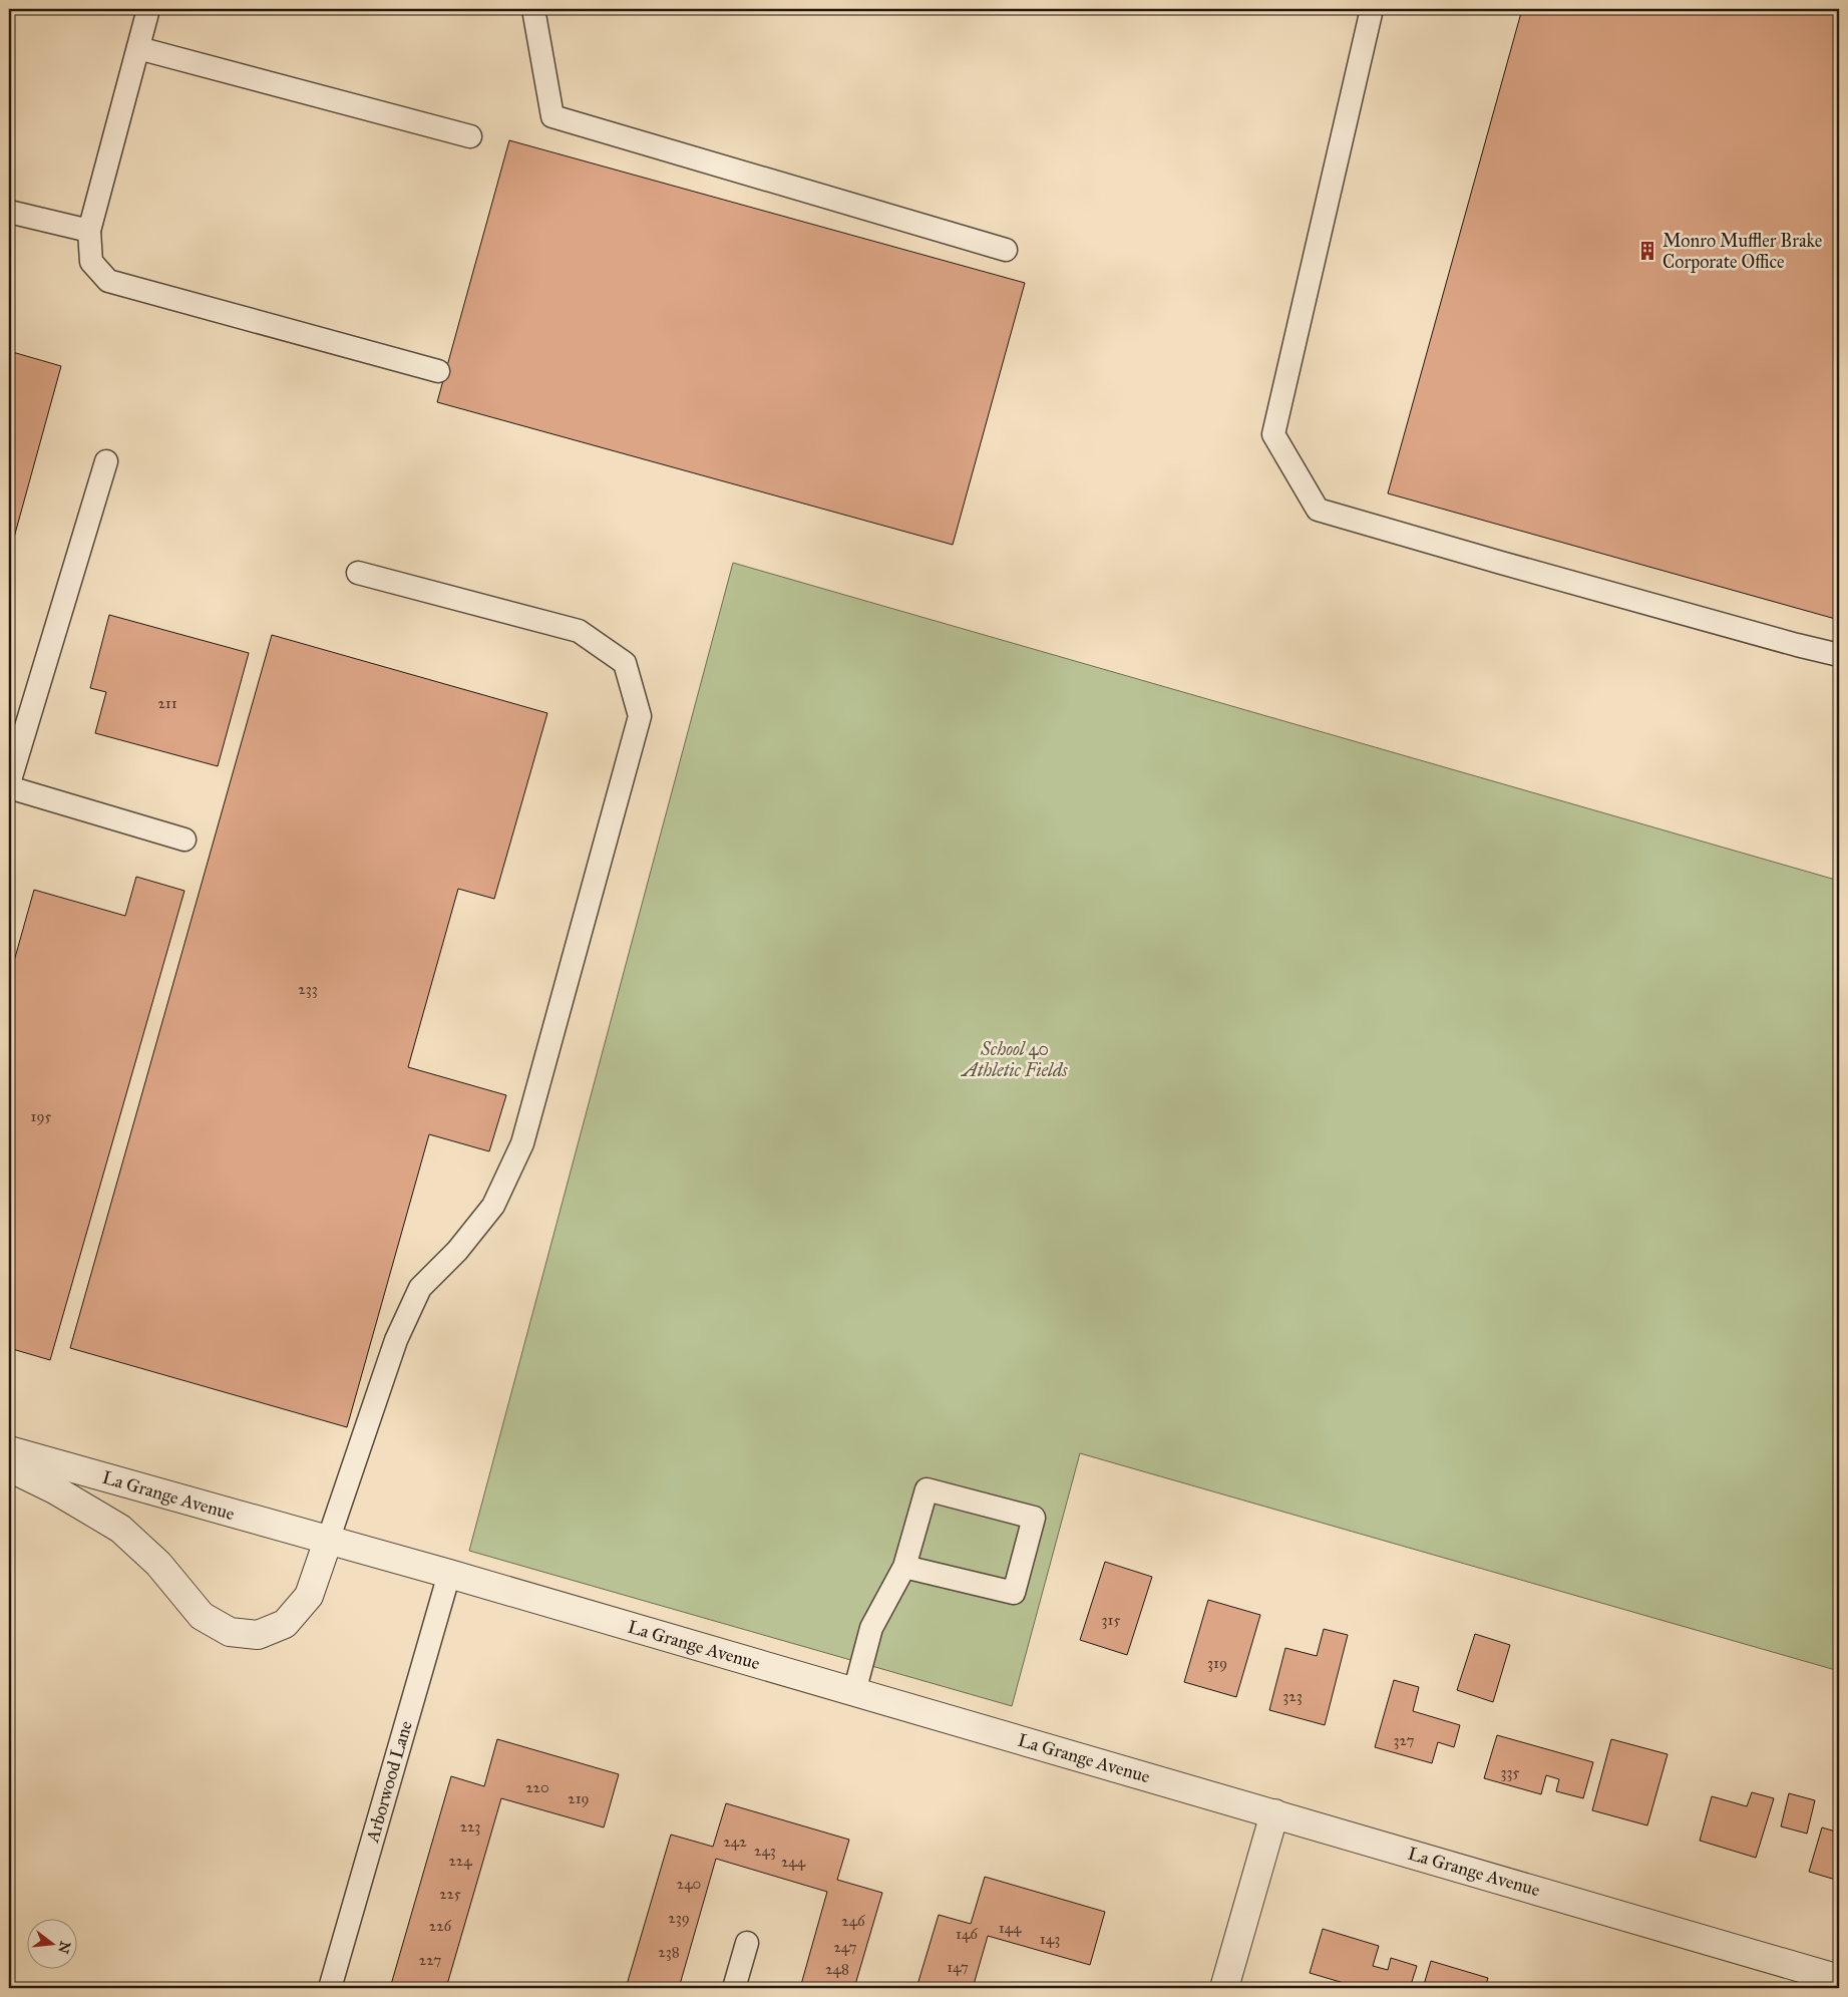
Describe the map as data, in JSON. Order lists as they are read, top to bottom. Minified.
{"streets":{"street":["La Grange Avenue"],"lane":["Arborwood Lane"]},"crossings":[["La Grange Avenue","Arborwood Lane"]],"parks":["School 40 Athletic Fields"],"places":{"building":["Monro Muffler Brake Corporate Office"]},"house_numbers":["211","233","195","315","319","323","327","335","220","219","223","242","243","224","244","240","225","239","246","226","144","146","143","247","238","227","147","248"],"north":"right"}
